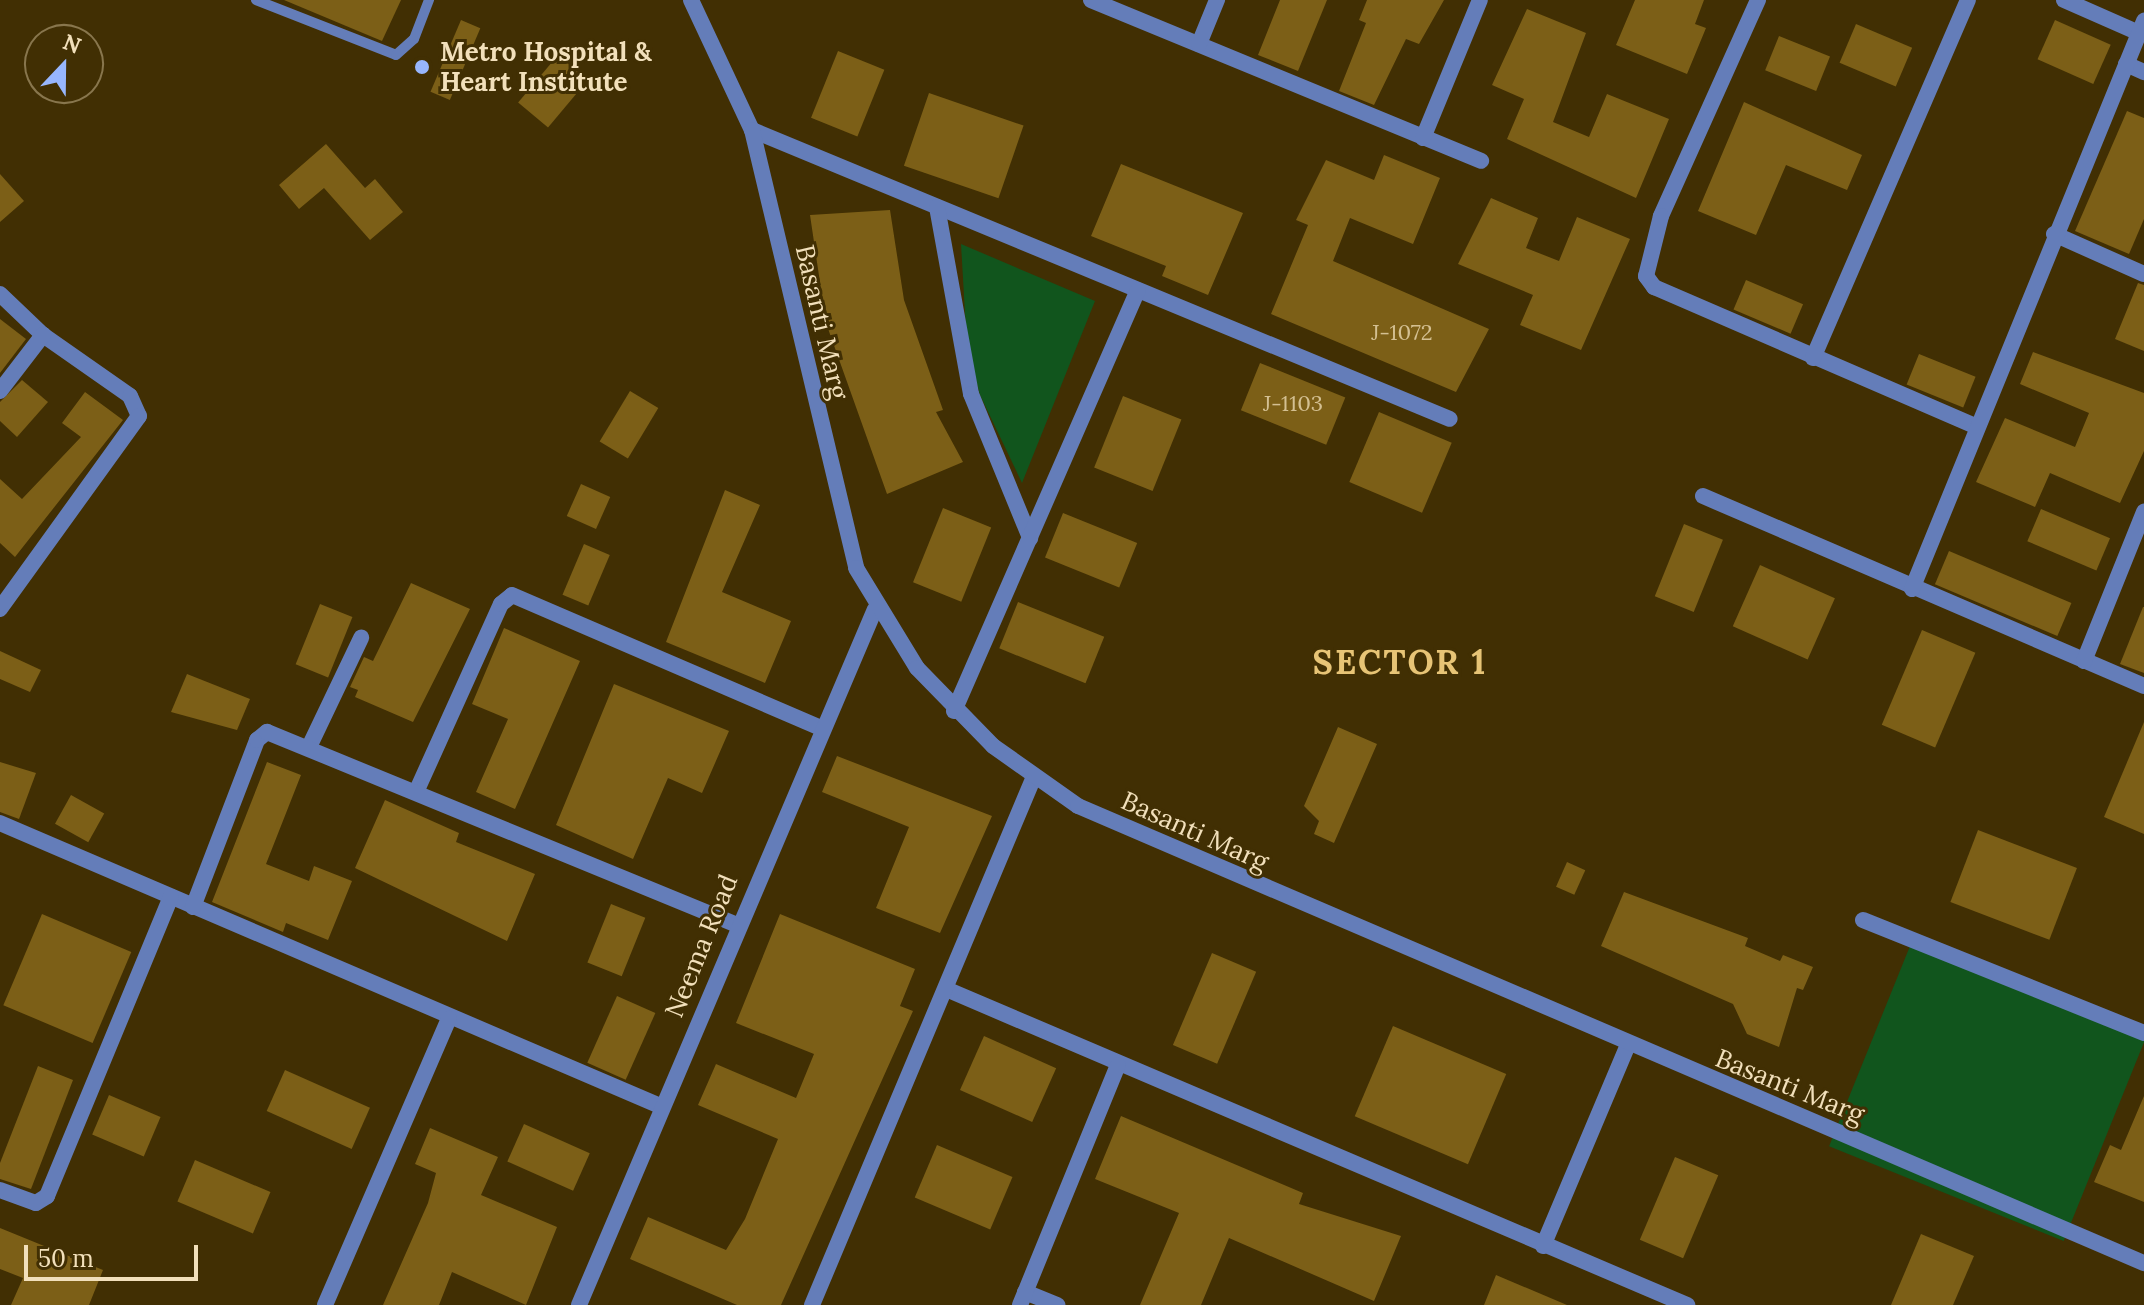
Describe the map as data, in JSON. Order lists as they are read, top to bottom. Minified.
{"streets":{"street":["Basanti Marg","Neema Road"]},"crossings":[["Basanti Marg","Neema Road"]],"districts":["SECTOR 1"],"places":["Metro Hospital & Heart Institute"],"house_numbers":["J-1072","J-1103"],"scale_bar":"50 m","north":"top"}
